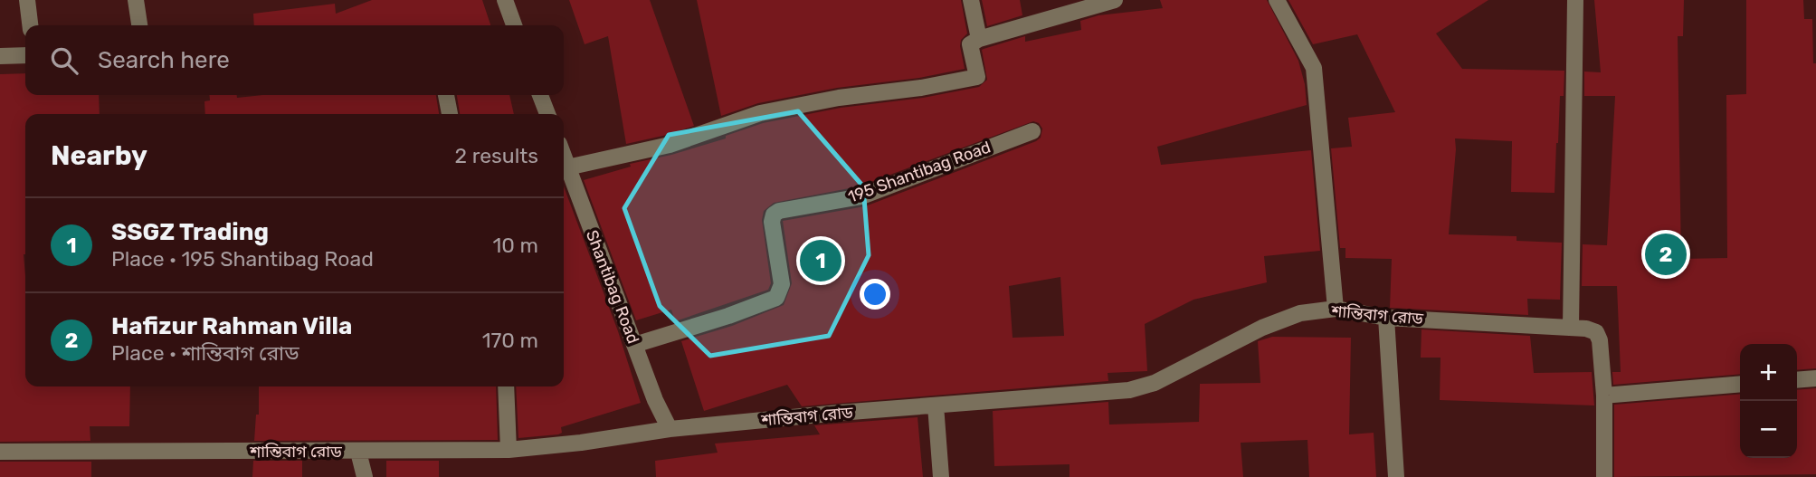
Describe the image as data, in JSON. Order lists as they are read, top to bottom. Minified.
{"streets":{"street":["195 Shantibag Road","Shantibag Road","শান্তিবাগ রোড"]},"crossings":[["195 Shantibag Road","Shantibag Road"],["Shantibag Road","শান্তিবাগ রোড"]],"page":{"search":"Search here","heading":["Nearby","2 results"],"list":[{"mark":"1","name":"SSGZ Trading","note":"Place · 195 Shantibag Road","value":"10 m"},{"mark":"2","name":"Hafizur Rahman Villa","note":"Place · শান্তিবাগ রোড","value":"170 m"}],"pins":["2","1"],"map_buttons":["+","−"]}}
